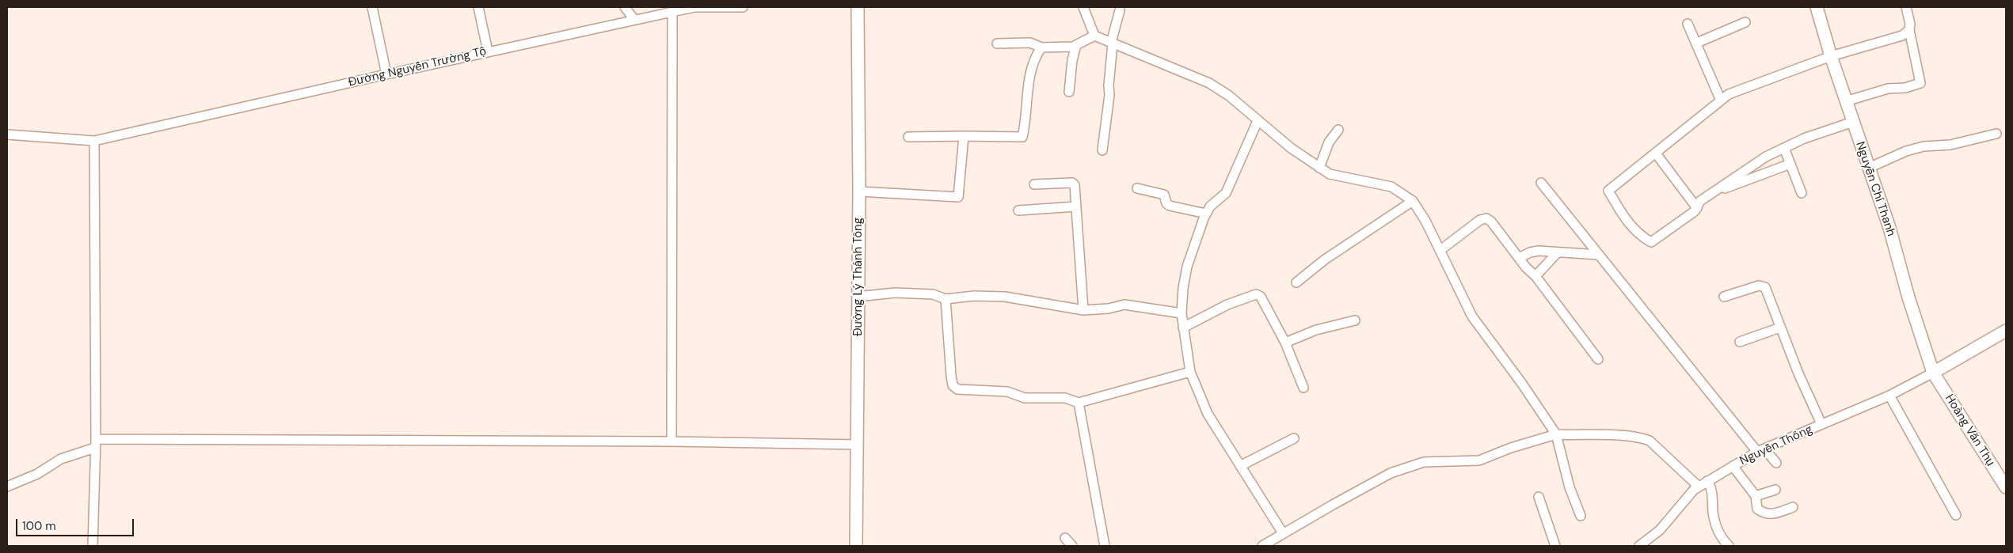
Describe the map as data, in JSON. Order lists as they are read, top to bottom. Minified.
{"streets":{"street":["Đường Nguyễn Trường Tộ","Nguyễn Chí Thanh","Đường Lý Thánh Tông","Hoàng Văn Thụ","Nguyễn Thông"]},"crossings":[["Nguyễn Chí Thanh","Hoàng Văn Thụ"],["Nguyễn Chí Thanh","Nguyễn Thông"],["Hoàng Văn Thụ","Nguyễn Thông"]],"scale_bar":"100 m"}
